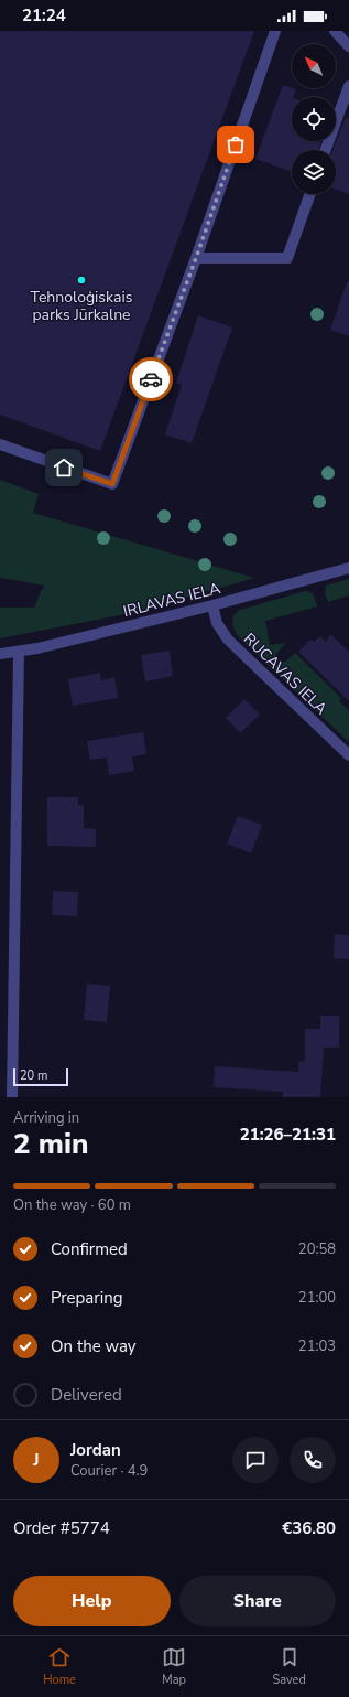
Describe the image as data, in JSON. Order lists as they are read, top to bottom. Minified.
{"streets":{"street":["IRLAVAS IELA","RUCAVAS IELA"]},"crossings":[["IRLAVAS IELA","RUCAVAS IELA"]],"places":["Tehnoloģiskais parks Jūrkalne"],"scale_bar":"20 m","north":"top left","page":{"status":"21:24","scale":"20 m","heading":["2 min","Arriving in","21:26–21:31"],"panel":["Jordan","Courier · 4.9","Order #5774","€36.80"],"bar":"On the way · 60 m","list":[["Confirmed","20:58"],["Preparing","21:00"],["On the way","21:03"],"Delivered"],"round":"J","buttons":["Help","Share"],"tabs":["Home","Map","Saved"]}}
